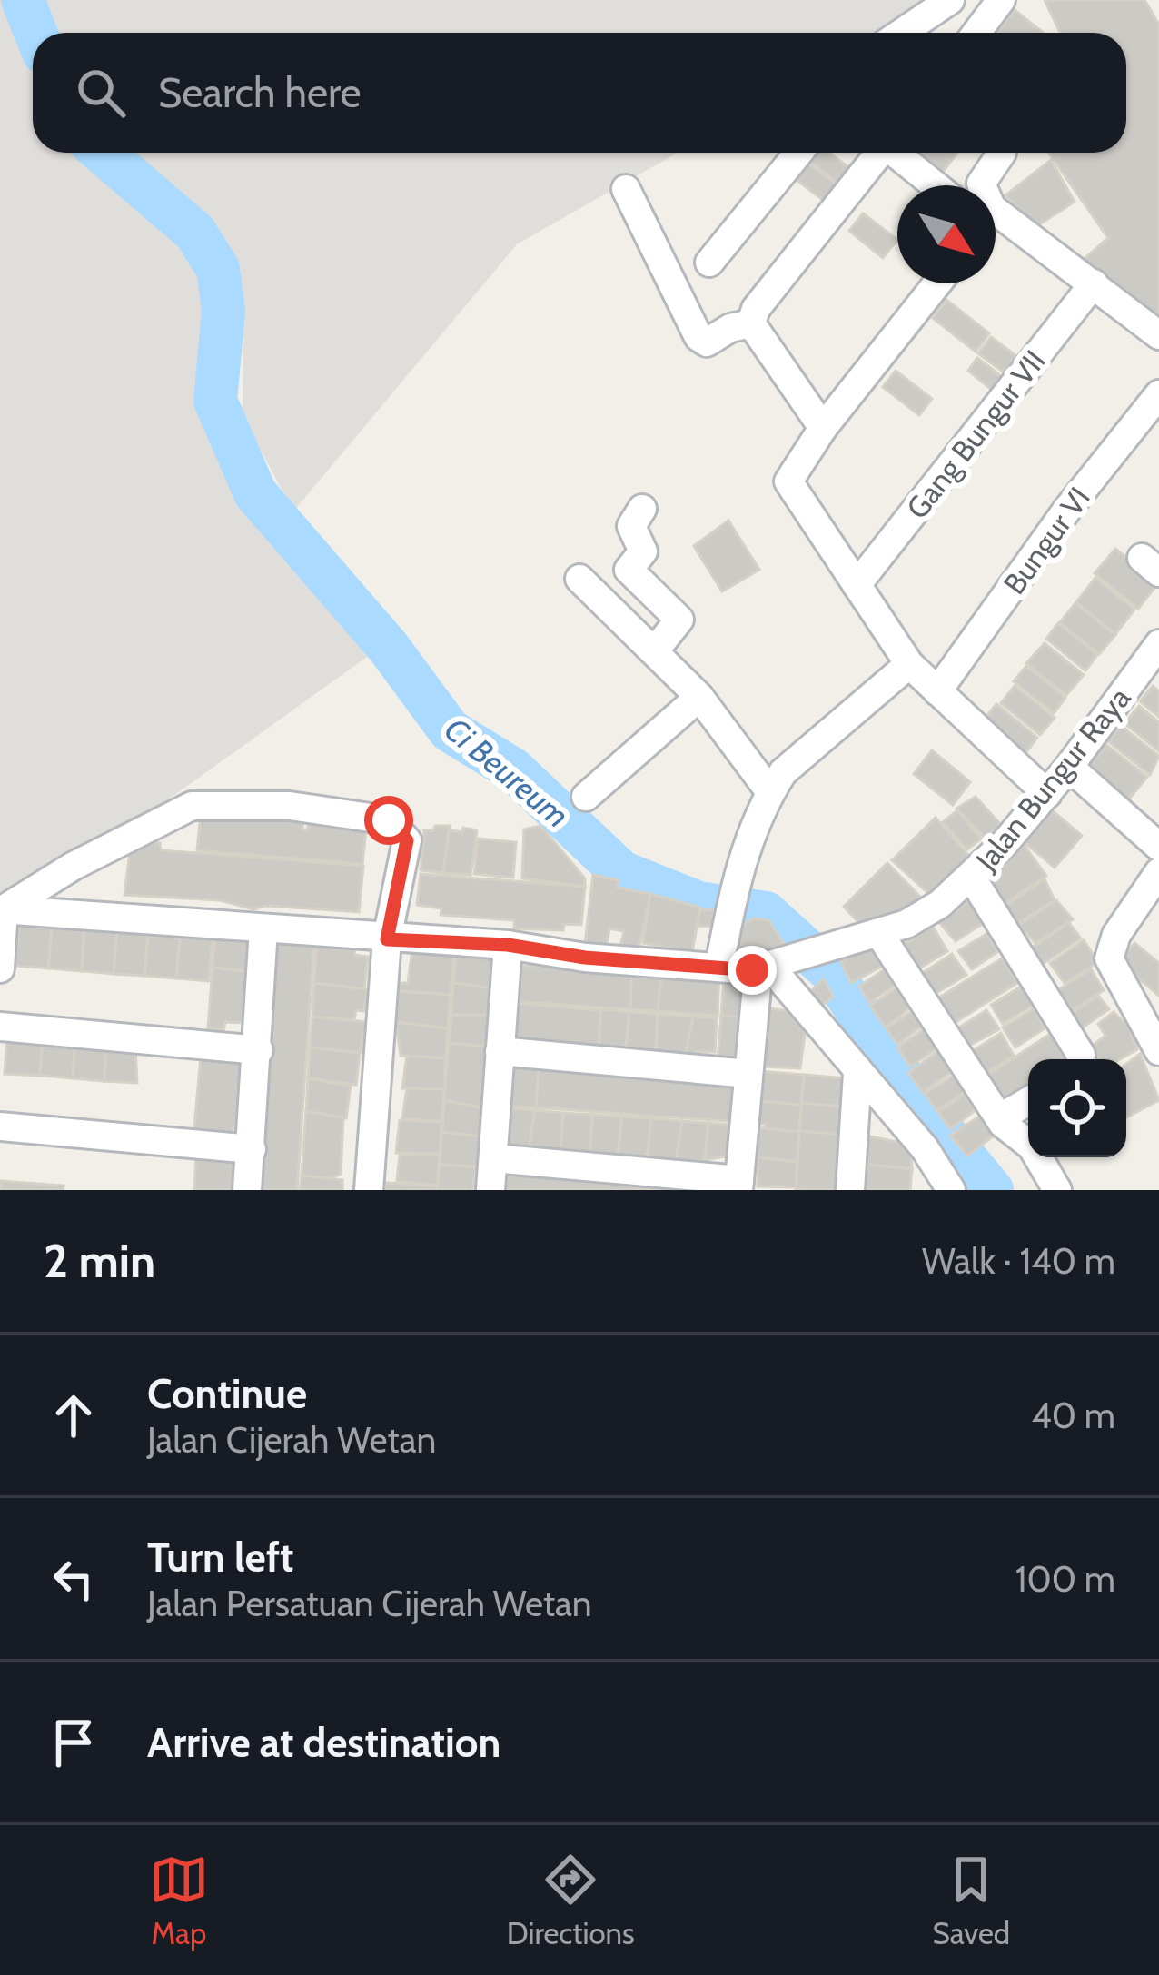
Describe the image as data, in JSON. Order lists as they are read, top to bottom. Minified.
{"streets":{"street":["Gang Bungur VII","Bungur VI","Jalan Bungur Raya"]},"water":["Ci Beureum"],"north":"bottom right","page":{"search":"Search here","heading":["2 min","Walk · 140 m"],"list":[["Continue","Jalan Cijerah Wetan","40 m"],["Turn left","Jalan Persatuan Cijerah Wetan","100 m"],"Arrive at destination"],"nav":["Map","Directions","Saved"]}}
